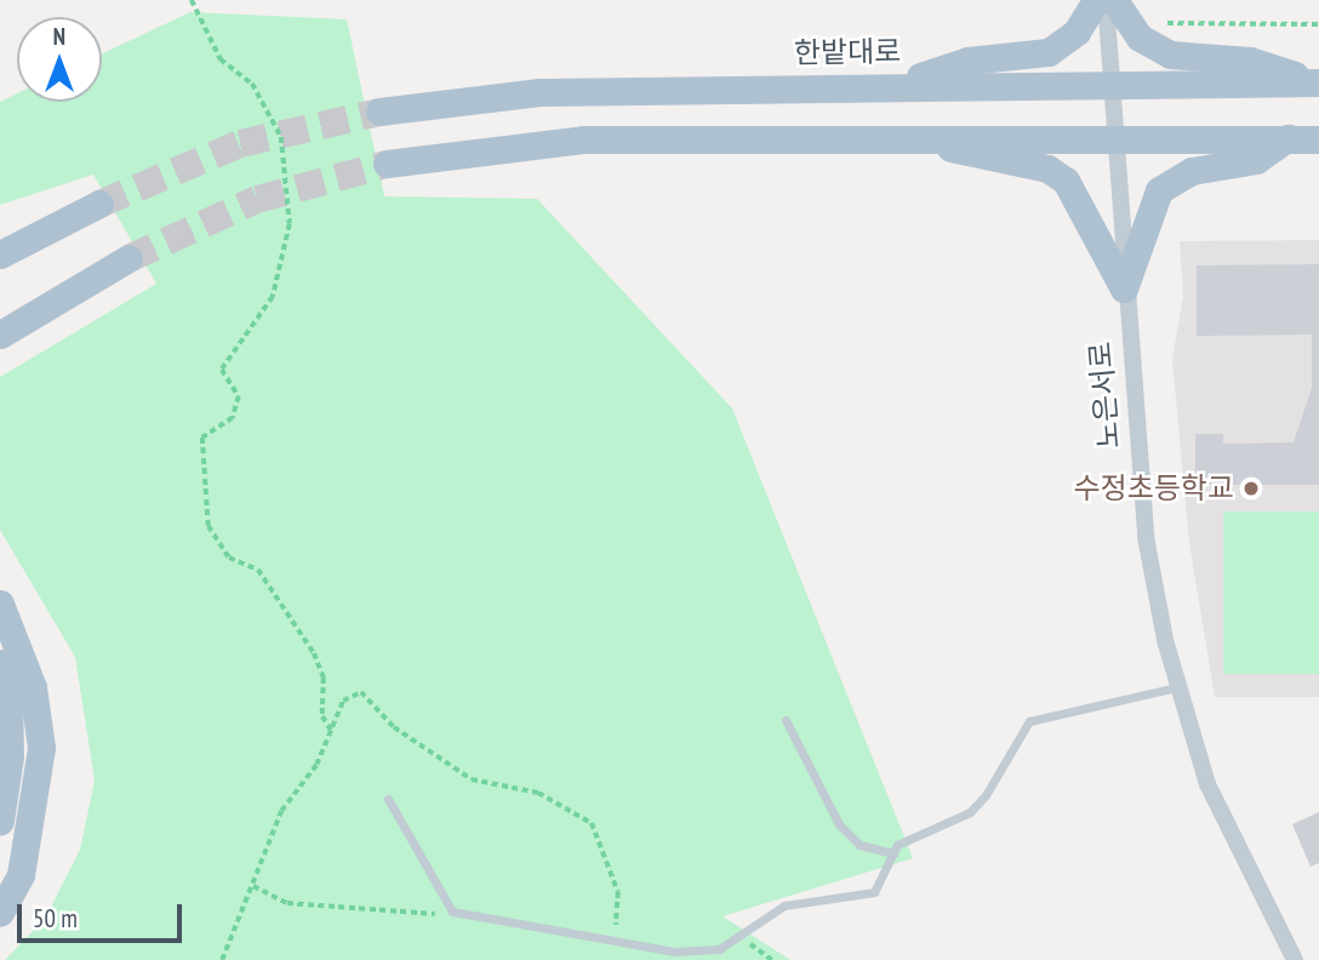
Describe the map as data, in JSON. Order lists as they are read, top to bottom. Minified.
{"streets":{"main road":["한밭대로"],"street":["노은서로"]},"crossings":[["한밭대로","노은서로"]],"places":["수정초등학교"],"scale_bar":"50 m","north":"top"}
